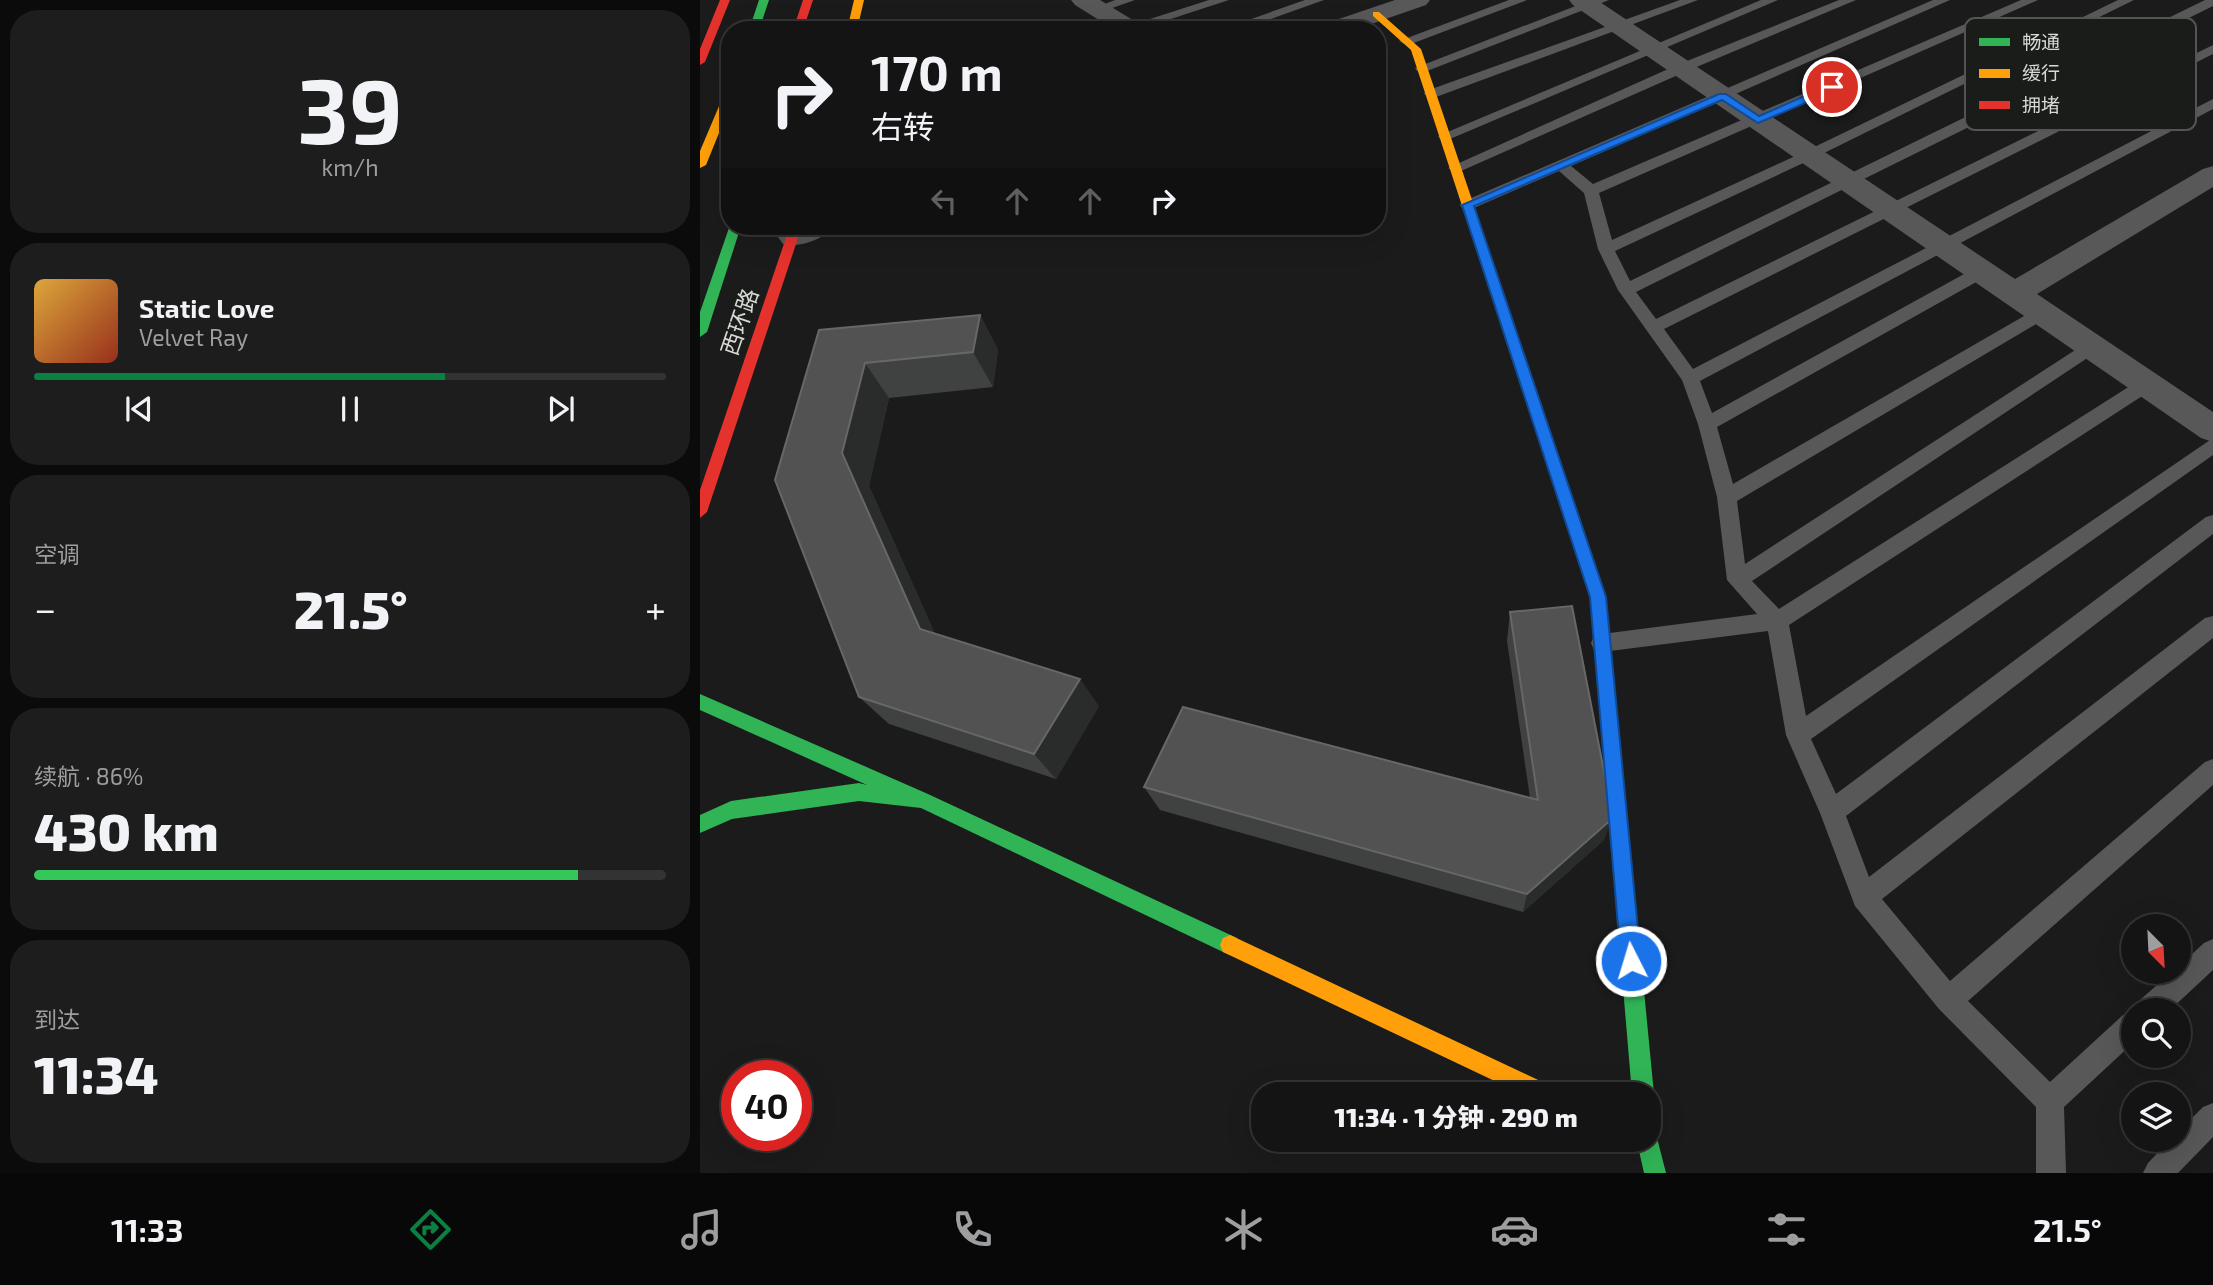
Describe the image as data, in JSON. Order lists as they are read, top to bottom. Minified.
{"streets":{"street":["西环路"]},"legend":["畅通","缓行","拥堵"],"north":"bottom right","page":{"tile":[["39","km/h"],"空调",["续航 · 86%","430 km"],["到达","11:34"]],"turn":["170 m","右转"],"song":["Static Love","Velvet Ray"],"heat":["−","21.5°","+"],"limit":"40","trip":"11:34 · 1 分钟 · 290 m","tabs":["11:33","21.5°"]}}
